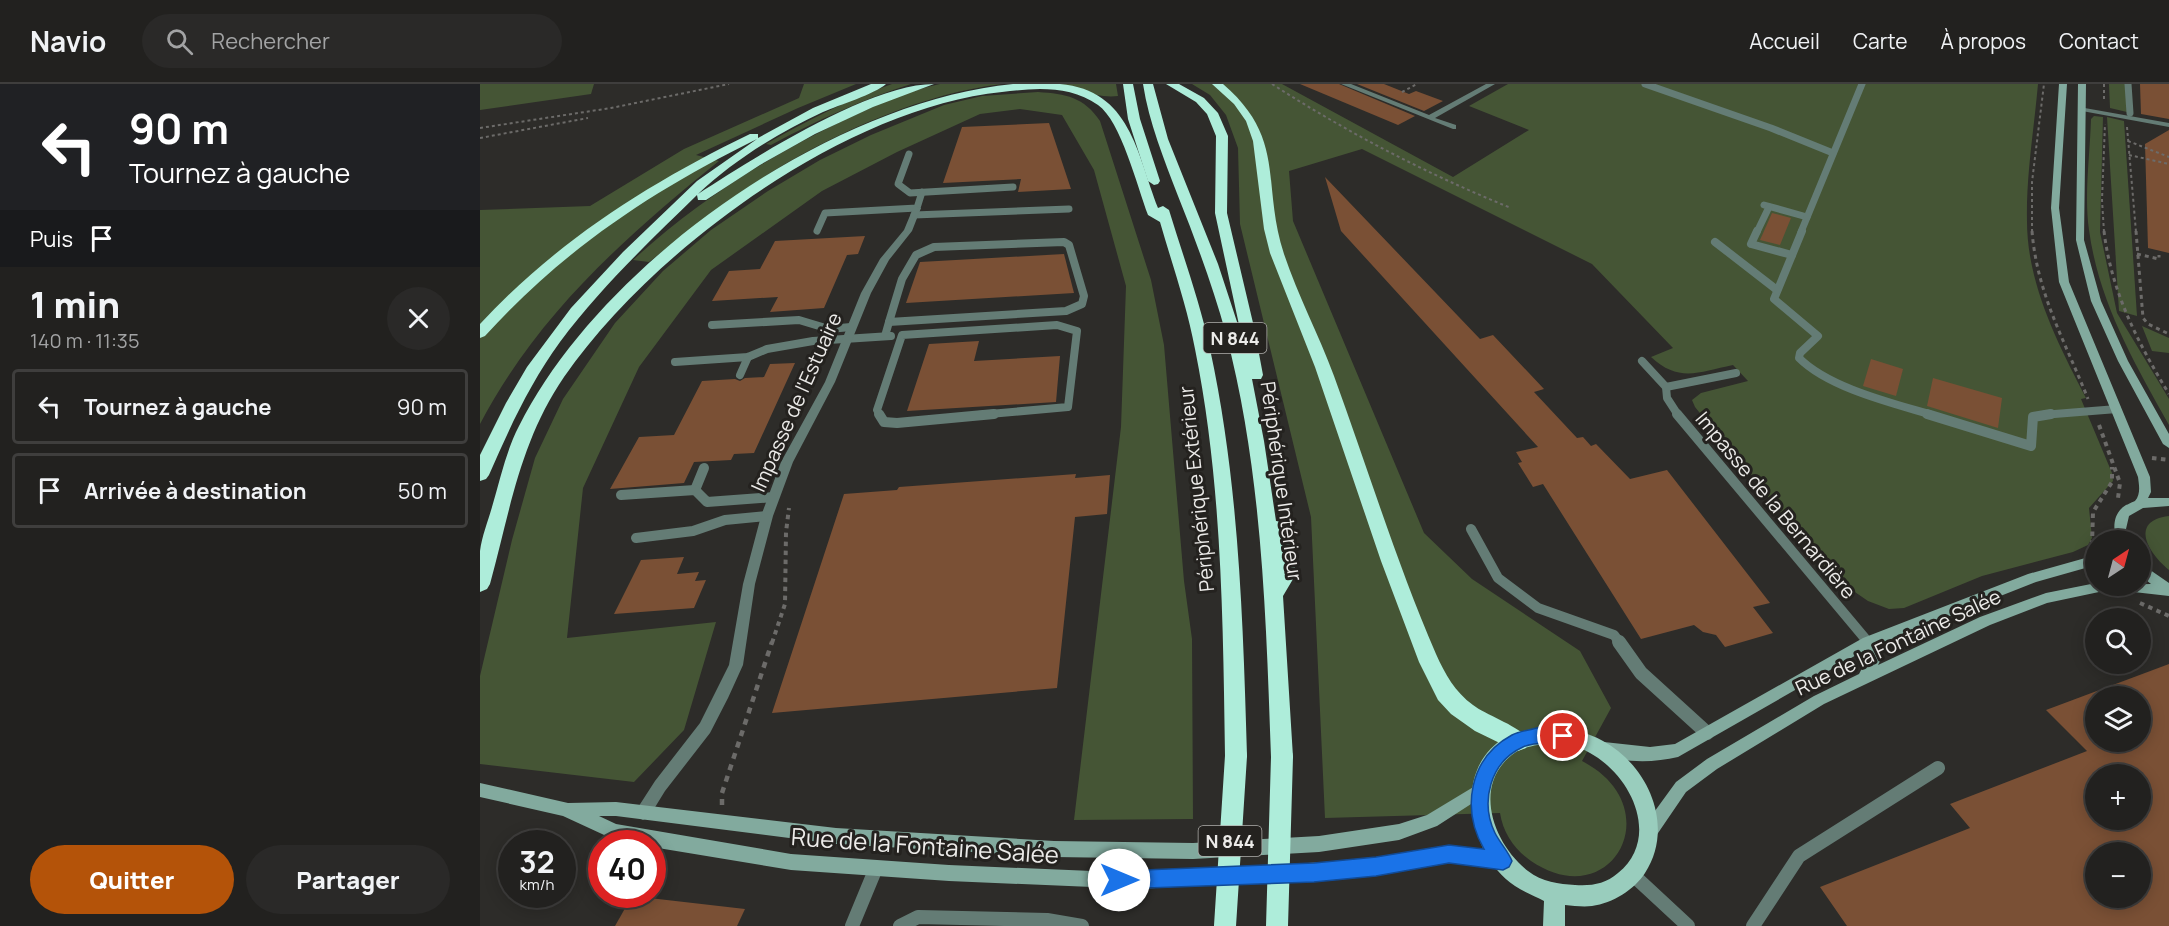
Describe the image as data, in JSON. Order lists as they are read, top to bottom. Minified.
{"streets":{"highway":["N 844","Périphérique Intérieur","Périphérique Extérieur"],"street":["Impasse de l'Estuaire","Rue de la Fontaine Salée"],"lane":["Impasse de la Bernardière"]},"crossings":[["Impasse de l'Estuaire","Rue de la Fontaine Salée"],["Impasse de la Bernardière","Rue de la Fontaine Salée"]],"north":"top right","page":{"header":"Navio","search":"Rechercher","nav":["Accueil","Carte","À propos","Contact"],"turn":["90 m","Tournez à gauche"],"then":"Puis","heading":["1 min","140 m · 11:35"],"list":[{"name":"Tournez à gauche","value":"90 m"},{"name":"Arrivée à destination","value":"50 m"}],"map_buttons":["+","−"],"speed":"32 km/h","limit":"40","buttons":["Quitter","Partager"]}}
